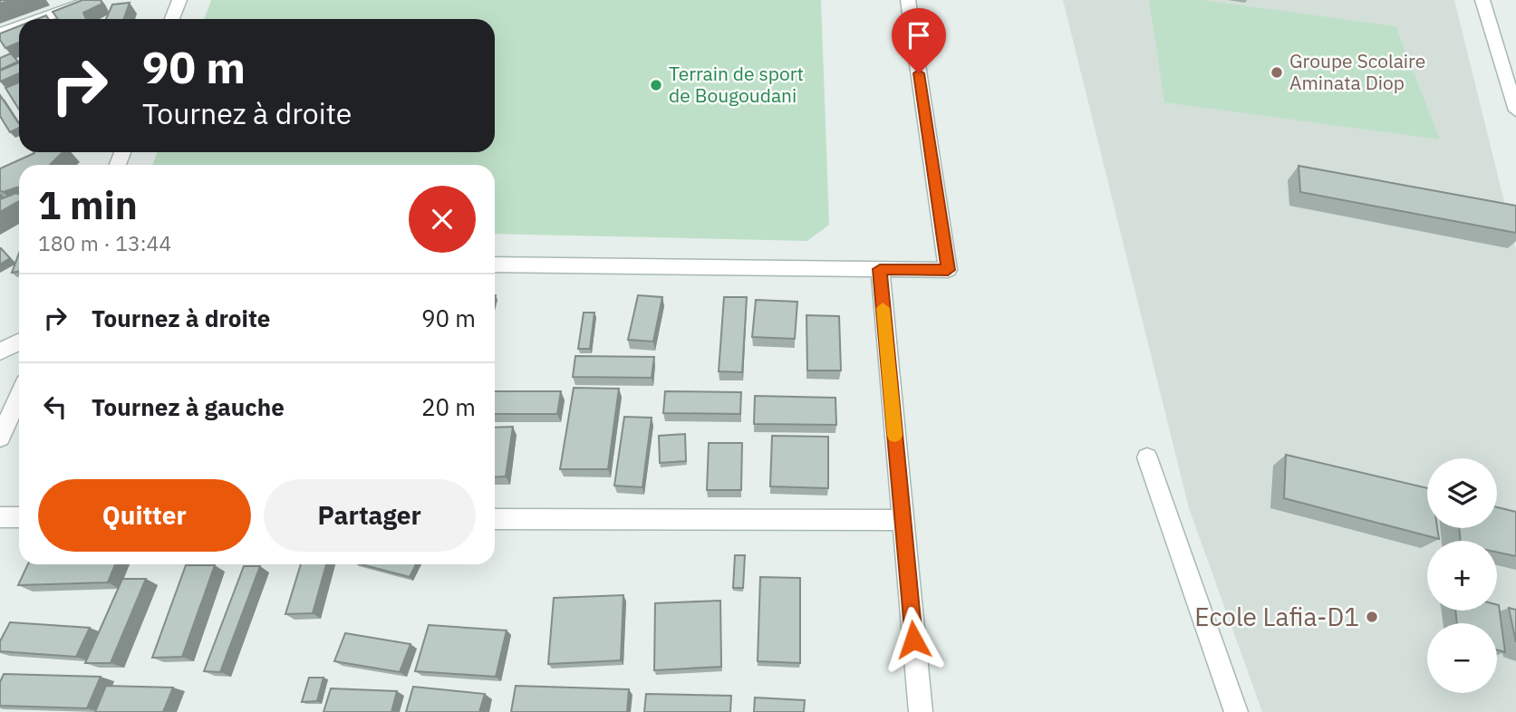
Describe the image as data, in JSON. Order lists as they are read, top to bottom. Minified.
{"places":["Groupe Scolaire Aminata Diop","Terrain de sport de Bougoudani","Ecole Lafia-D1"],"page":{"turn":["90 m","Tournez à droite"],"heading":["1 min","180 m · 13:44"],"list":[{"name":"Tournez à droite","value":"90 m"},{"name":"Tournez à gauche","value":"20 m"}],"map_buttons":["+","−"],"buttons":["Quitter","Partager"]}}
